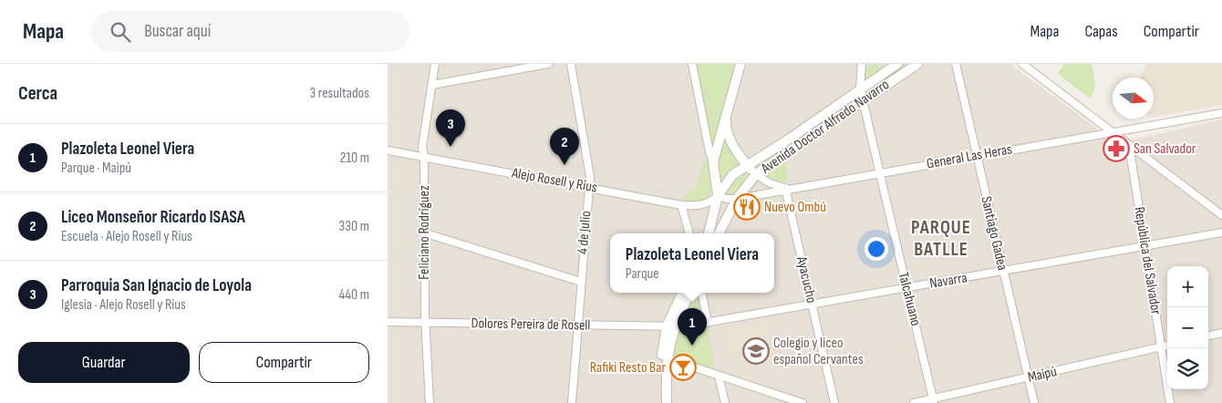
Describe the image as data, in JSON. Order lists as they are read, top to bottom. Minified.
{"streets":{"street":["Avenida Doctor Alfredo Navarro","General Las Heras","Alejo Rosell y Rius","Feliciano Rodríguez","4 de Julio","Santiago Gadea","República del Salvador","Ayacucho","Navarra","Talcahuano","Dolores Pereira de Rosell","Maipú"]},"crossings":[["Avenida Doctor Alfredo Navarro","General Las Heras"],["Avenida Doctor Alfredo Navarro","Alejo Rosell y Rius"],["Avenida Doctor Alfredo Navarro","Talcahuano"],["General Las Heras","Alejo Rosell y Rius"],["General Las Heras","Santiago Gadea"],["General Las Heras","Ayacucho"],["General Las Heras","Talcahuano"],["Alejo Rosell y Rius","Feliciano Rodríguez"],["Alejo Rosell y Rius","4 de Julio"],["Feliciano Rodríguez","Dolores Pereira de Rosell"],["4 de Julio","Dolores Pereira de Rosell"],["Santiago Gadea","Navarra"],["Santiago Gadea","Maipú"],["República del Salvador","Navarra"],["República del Salvador","Maipú"],["Ayacucho","Navarra"],["Navarra","Talcahuano"],["Navarra","Dolores Pereira de Rosell"],["Talcahuano","Maipú"]],"districts":["PARQUE BATLLE"],"places":{"pharmacy":["San Salvador"],"restaurant":["Nuevo Ombú"],"school or university":["Colegio y liceo español Cervantes"],"bar":["Rafiki Resto Bar"]},"north":"right","page":{"header":"Mapa","search":"Buscar aquí","nav":["Mapa","Capas","Compartir"],"heading":["Cerca","3 resultados"],"pins":["3","2","1"],"list":[{"mark":"1","name":"Plazoleta Leonel Viera","note":"Parque · Maipú","value":"210 m"},{"mark":"2","name":"Liceo Monseñor Ricardo ISASA","note":"Escuela · Alejo Rosell y Rius","value":"330 m"},{"mark":"3","name":"Parroquia San Ignacio de Loyola","note":"Iglesia · Alejo Rosell y Rius","value":"440 m"}],"popup":["Plazoleta Leonel Viera","Parque"],"map_buttons":["+","−"],"buttons":["Guardar","Compartir"]}}
